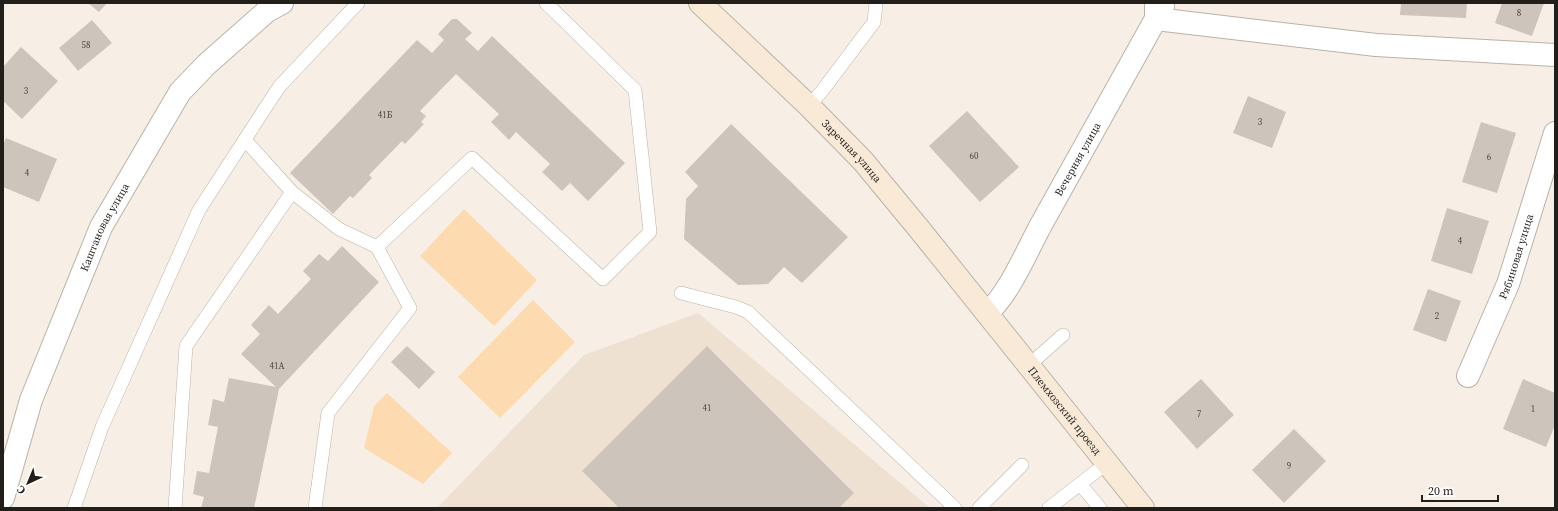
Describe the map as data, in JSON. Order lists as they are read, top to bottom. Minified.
{"streets":{"main road":["Заречная улица","Племхозский проезд"],"street":["Вечерняя улица","Каштановая улица","Рябиновая улица"]},"crossings":[["Заречная улица","Вечерняя улица"],["Заречная улица","Племхозский проезд"],["Вечерняя улица","Племхозский проезд"]],"house_numbers":["8","58","3","41Б","3","60","6","4","4","2","41А","41","1","7","9"],"scale_bar":"20 m","north":"bottom left"}
